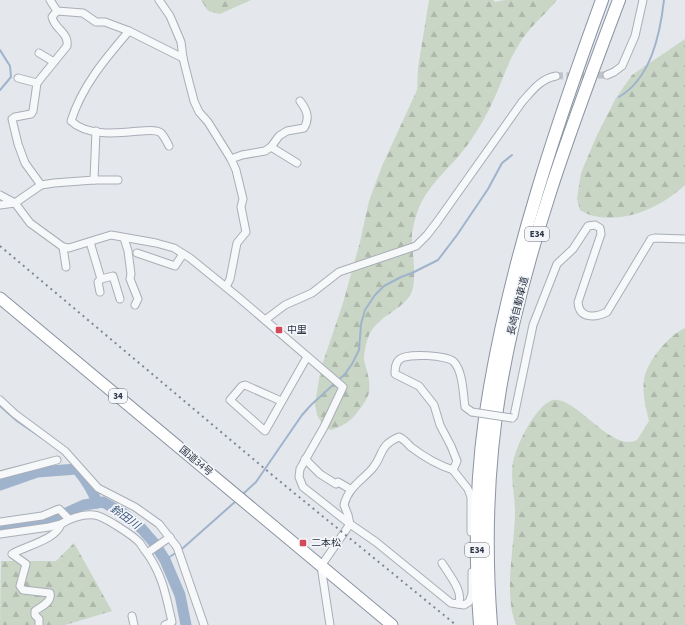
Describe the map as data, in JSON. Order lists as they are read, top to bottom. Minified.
{"streets":{"highway":["E34","長崎自動車道","34","国道34号"]},"water":["鈴田川"],"places":{"transit":["中里","二本松"]}}
